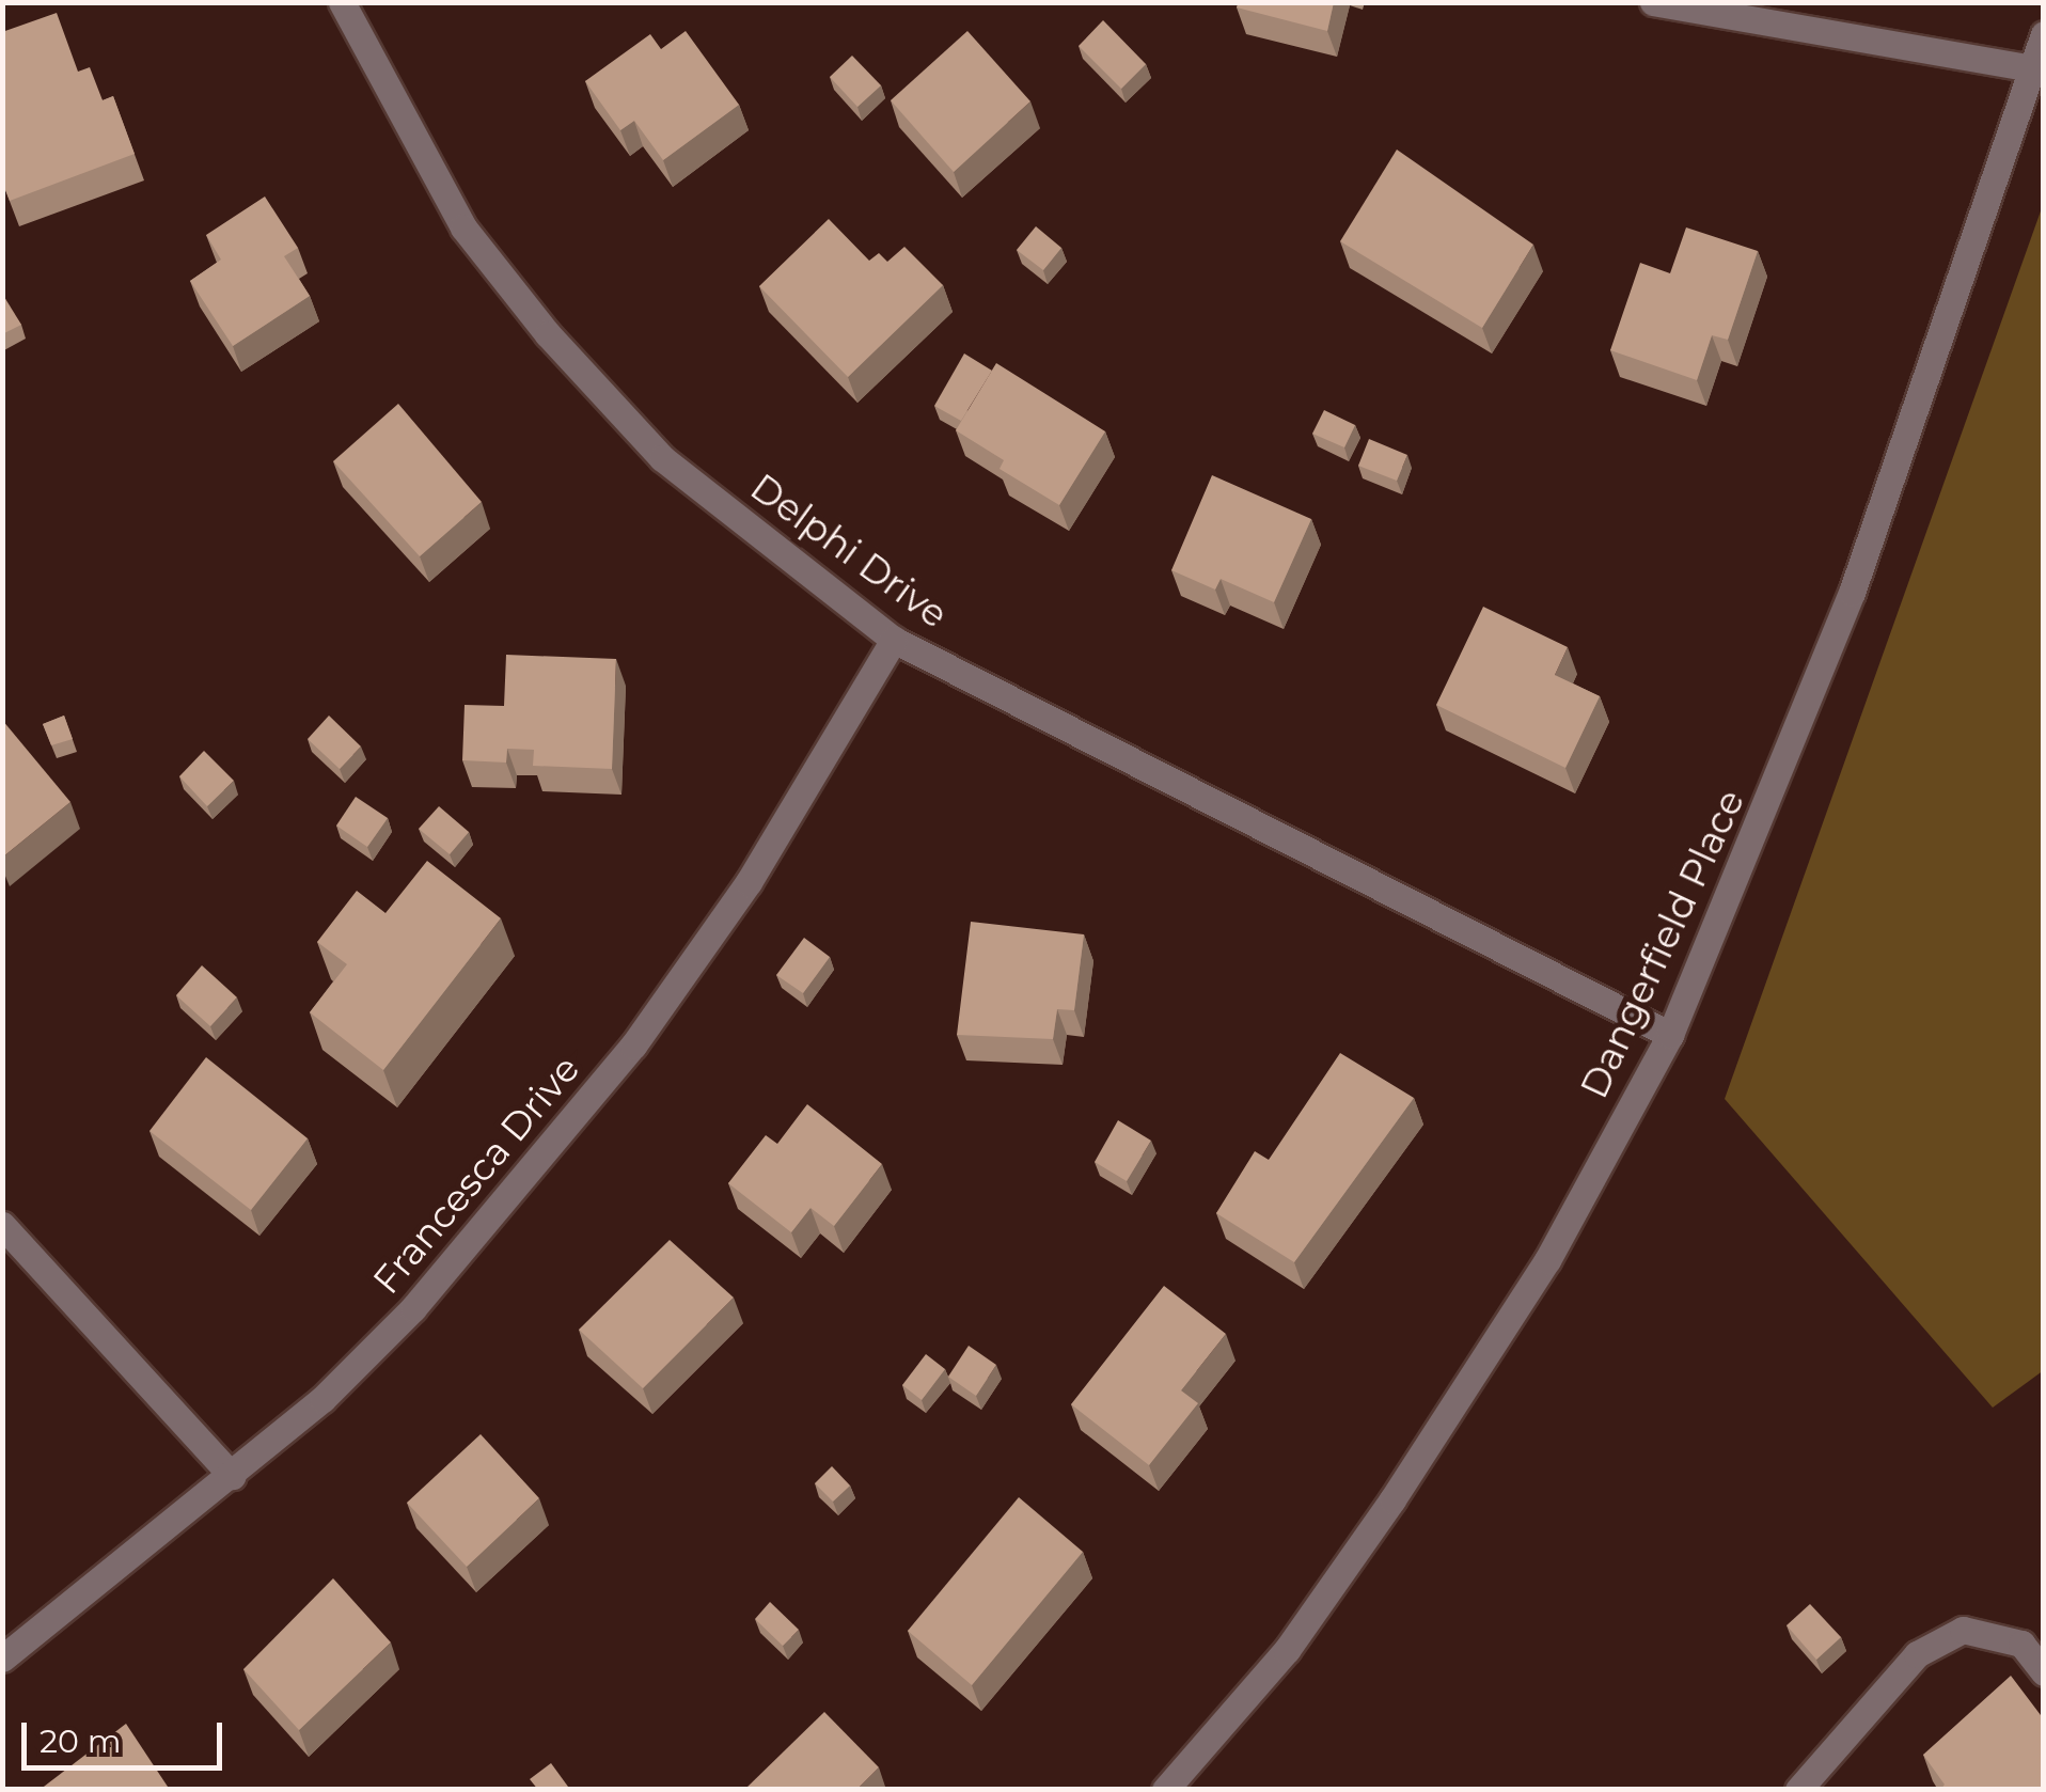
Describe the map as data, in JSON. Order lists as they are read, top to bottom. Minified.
{"streets":{"street":["Delphi Drive","Dangerfield Place","Francesca Drive"]},"crossings":[["Delphi Drive","Dangerfield Place"],["Delphi Drive","Francesca Drive"]],"scale_bar":"20 m"}
